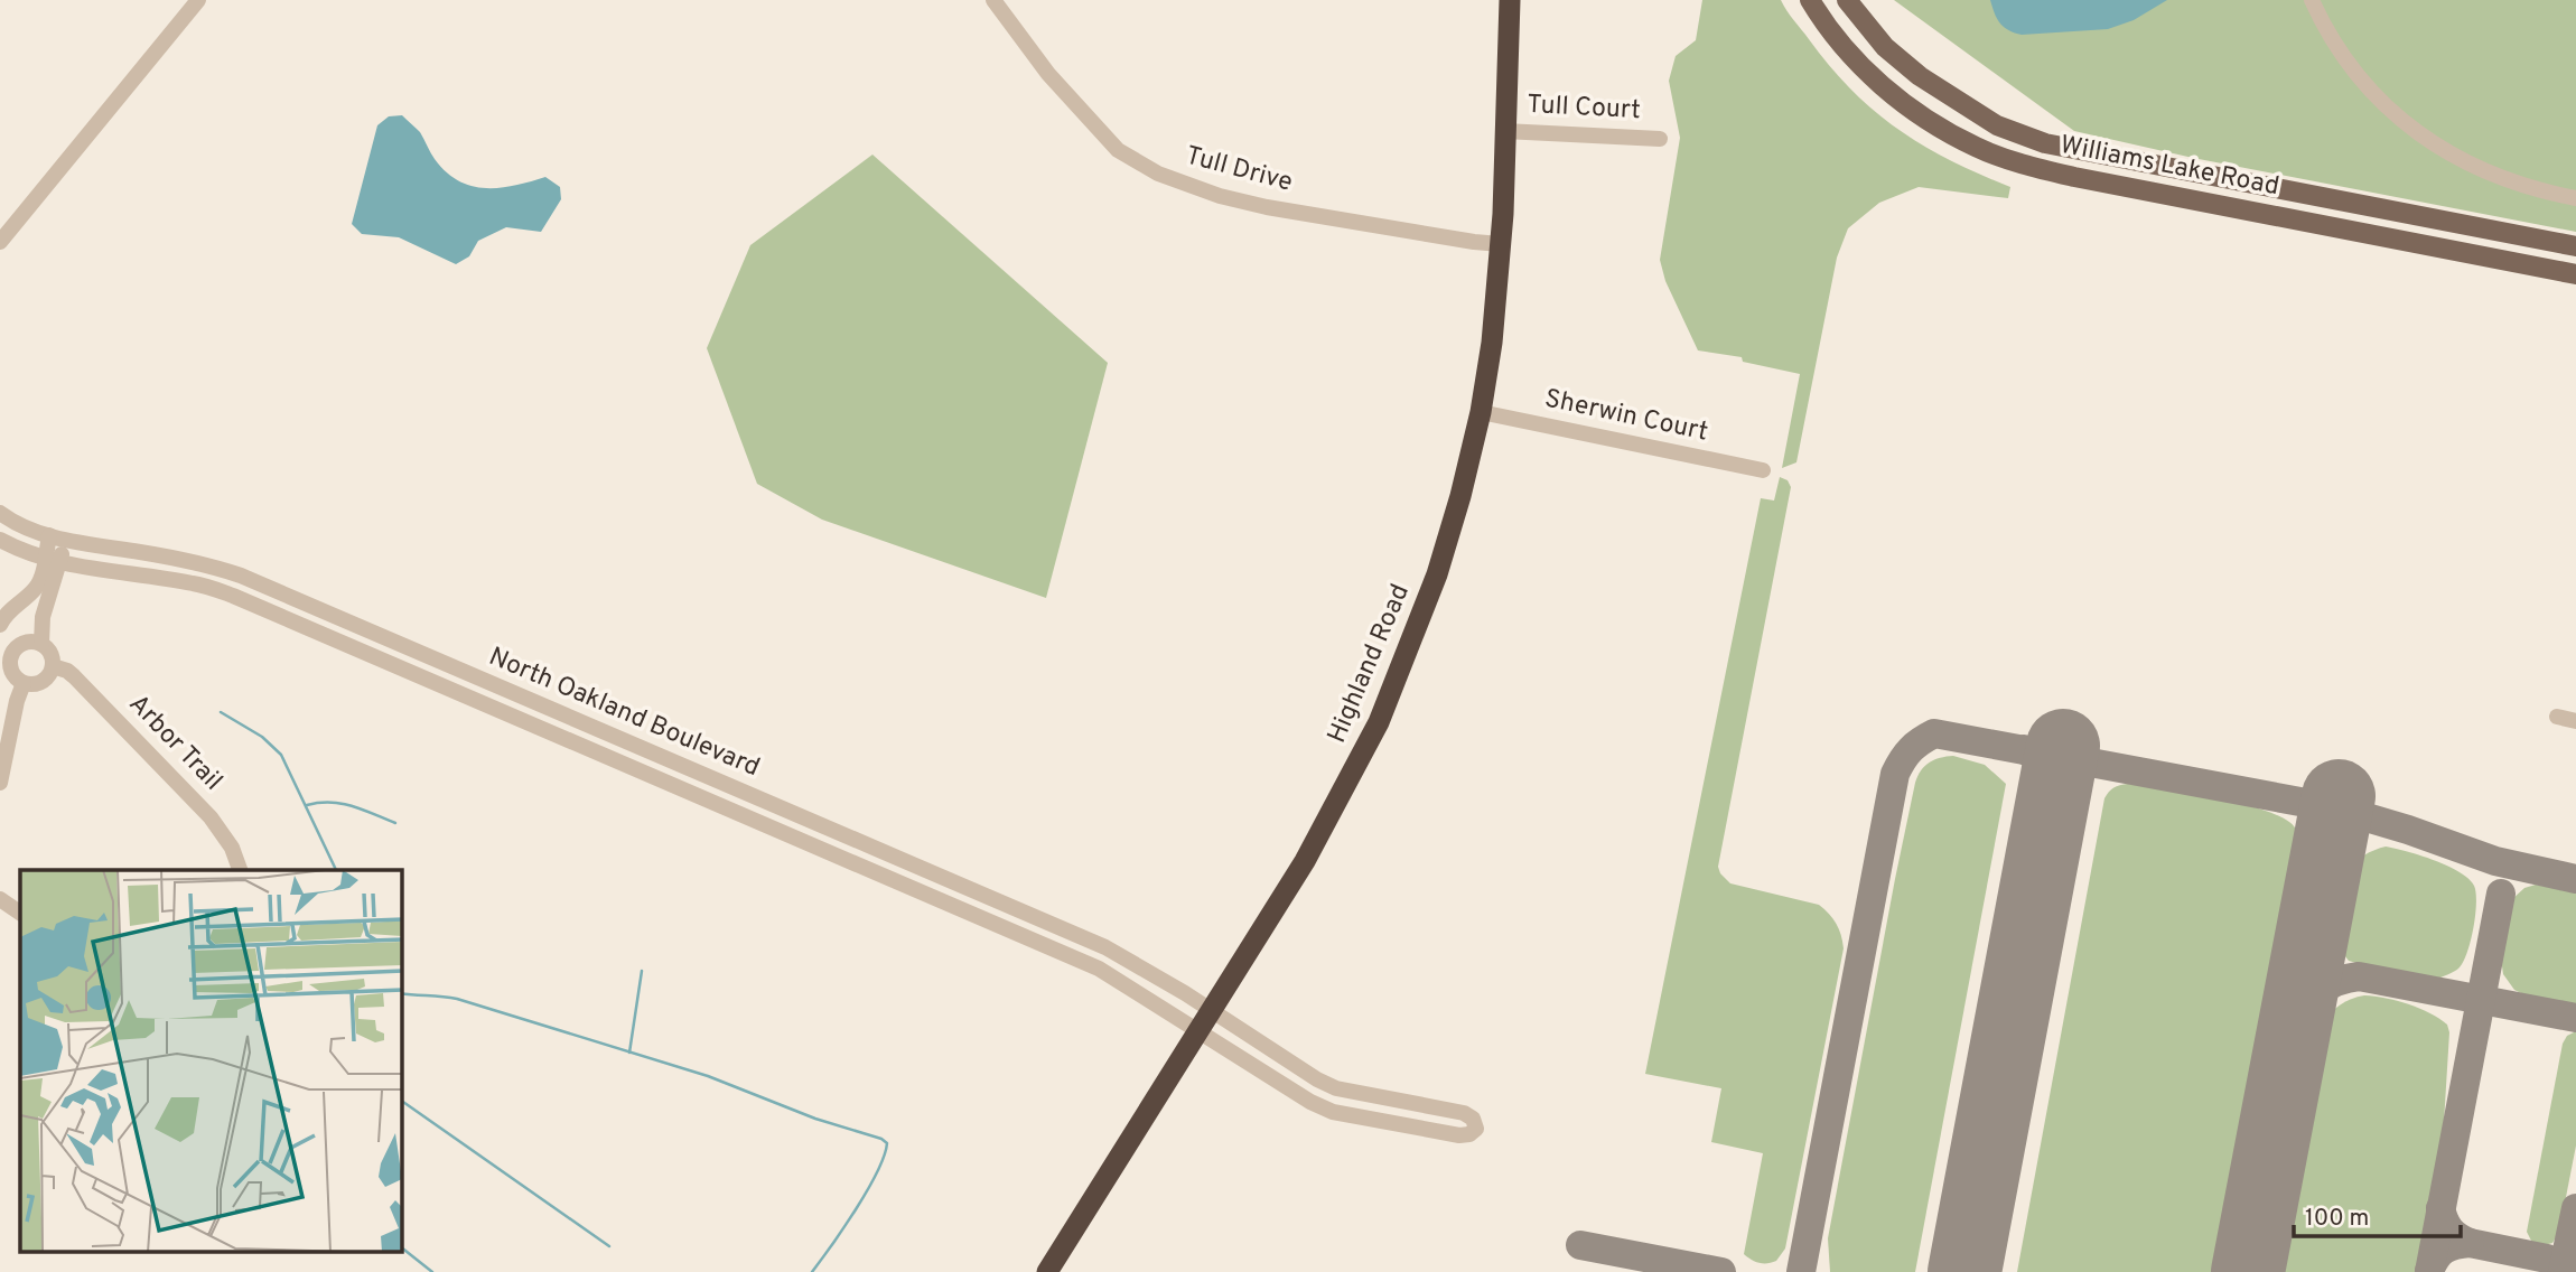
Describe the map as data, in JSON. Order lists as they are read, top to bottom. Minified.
{"streets":{"highway":["Highland Road"],"main road":["Williams Lake Road"],"street":["Tull Court","Tull Drive","Sherwin Court","North Oakland Boulevard","Arbor Trail"]},"crossings":[["Tull Court","Highland Road"],["Tull Drive","Highland Road"],["Sherwin Court","Highland Road"],["Highland Road","North Oakland Boulevard"]],"scale_bar":"100 m"}
